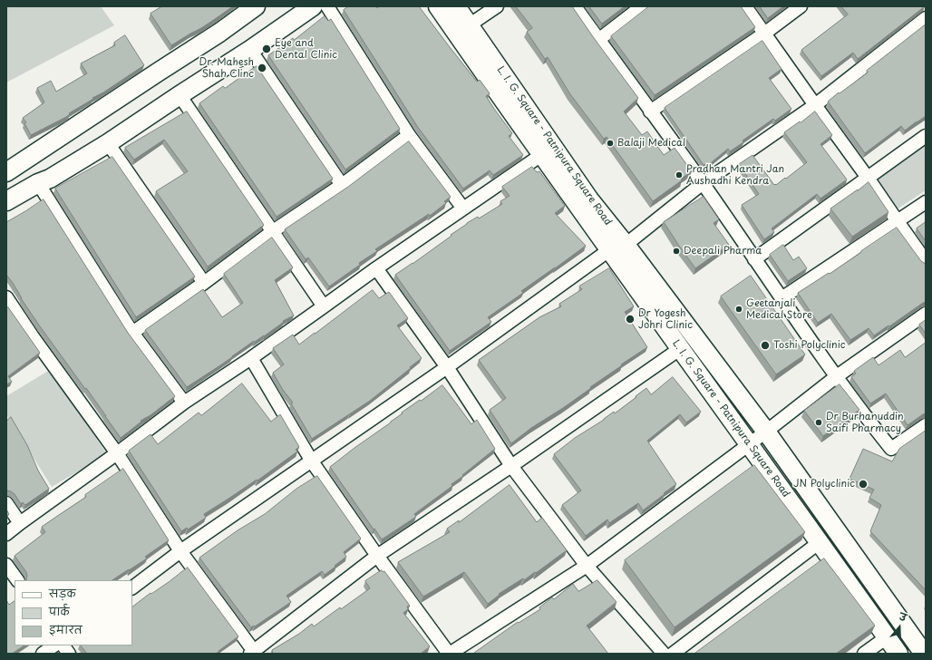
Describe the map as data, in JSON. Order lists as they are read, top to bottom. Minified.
{"streets":{"main road":["L. I. G. Square - Patnipura Square Road"]},"places":["Eye and Dental Clinic","Dr. Mahesh Shah Clinc","Balaji Medical","Pradhan Mantri Jan Aushadhi Kendra","Deepali Pharma","Geetanjali Medical Store","Dr Yogesh Johri Clinic","Toshi Polyclinic","Dr Burhanuddin Saifi Pharmacy","JN Polyclinic"],"legend":["सड़क","पार्क","इमारत"],"north":"top"}
